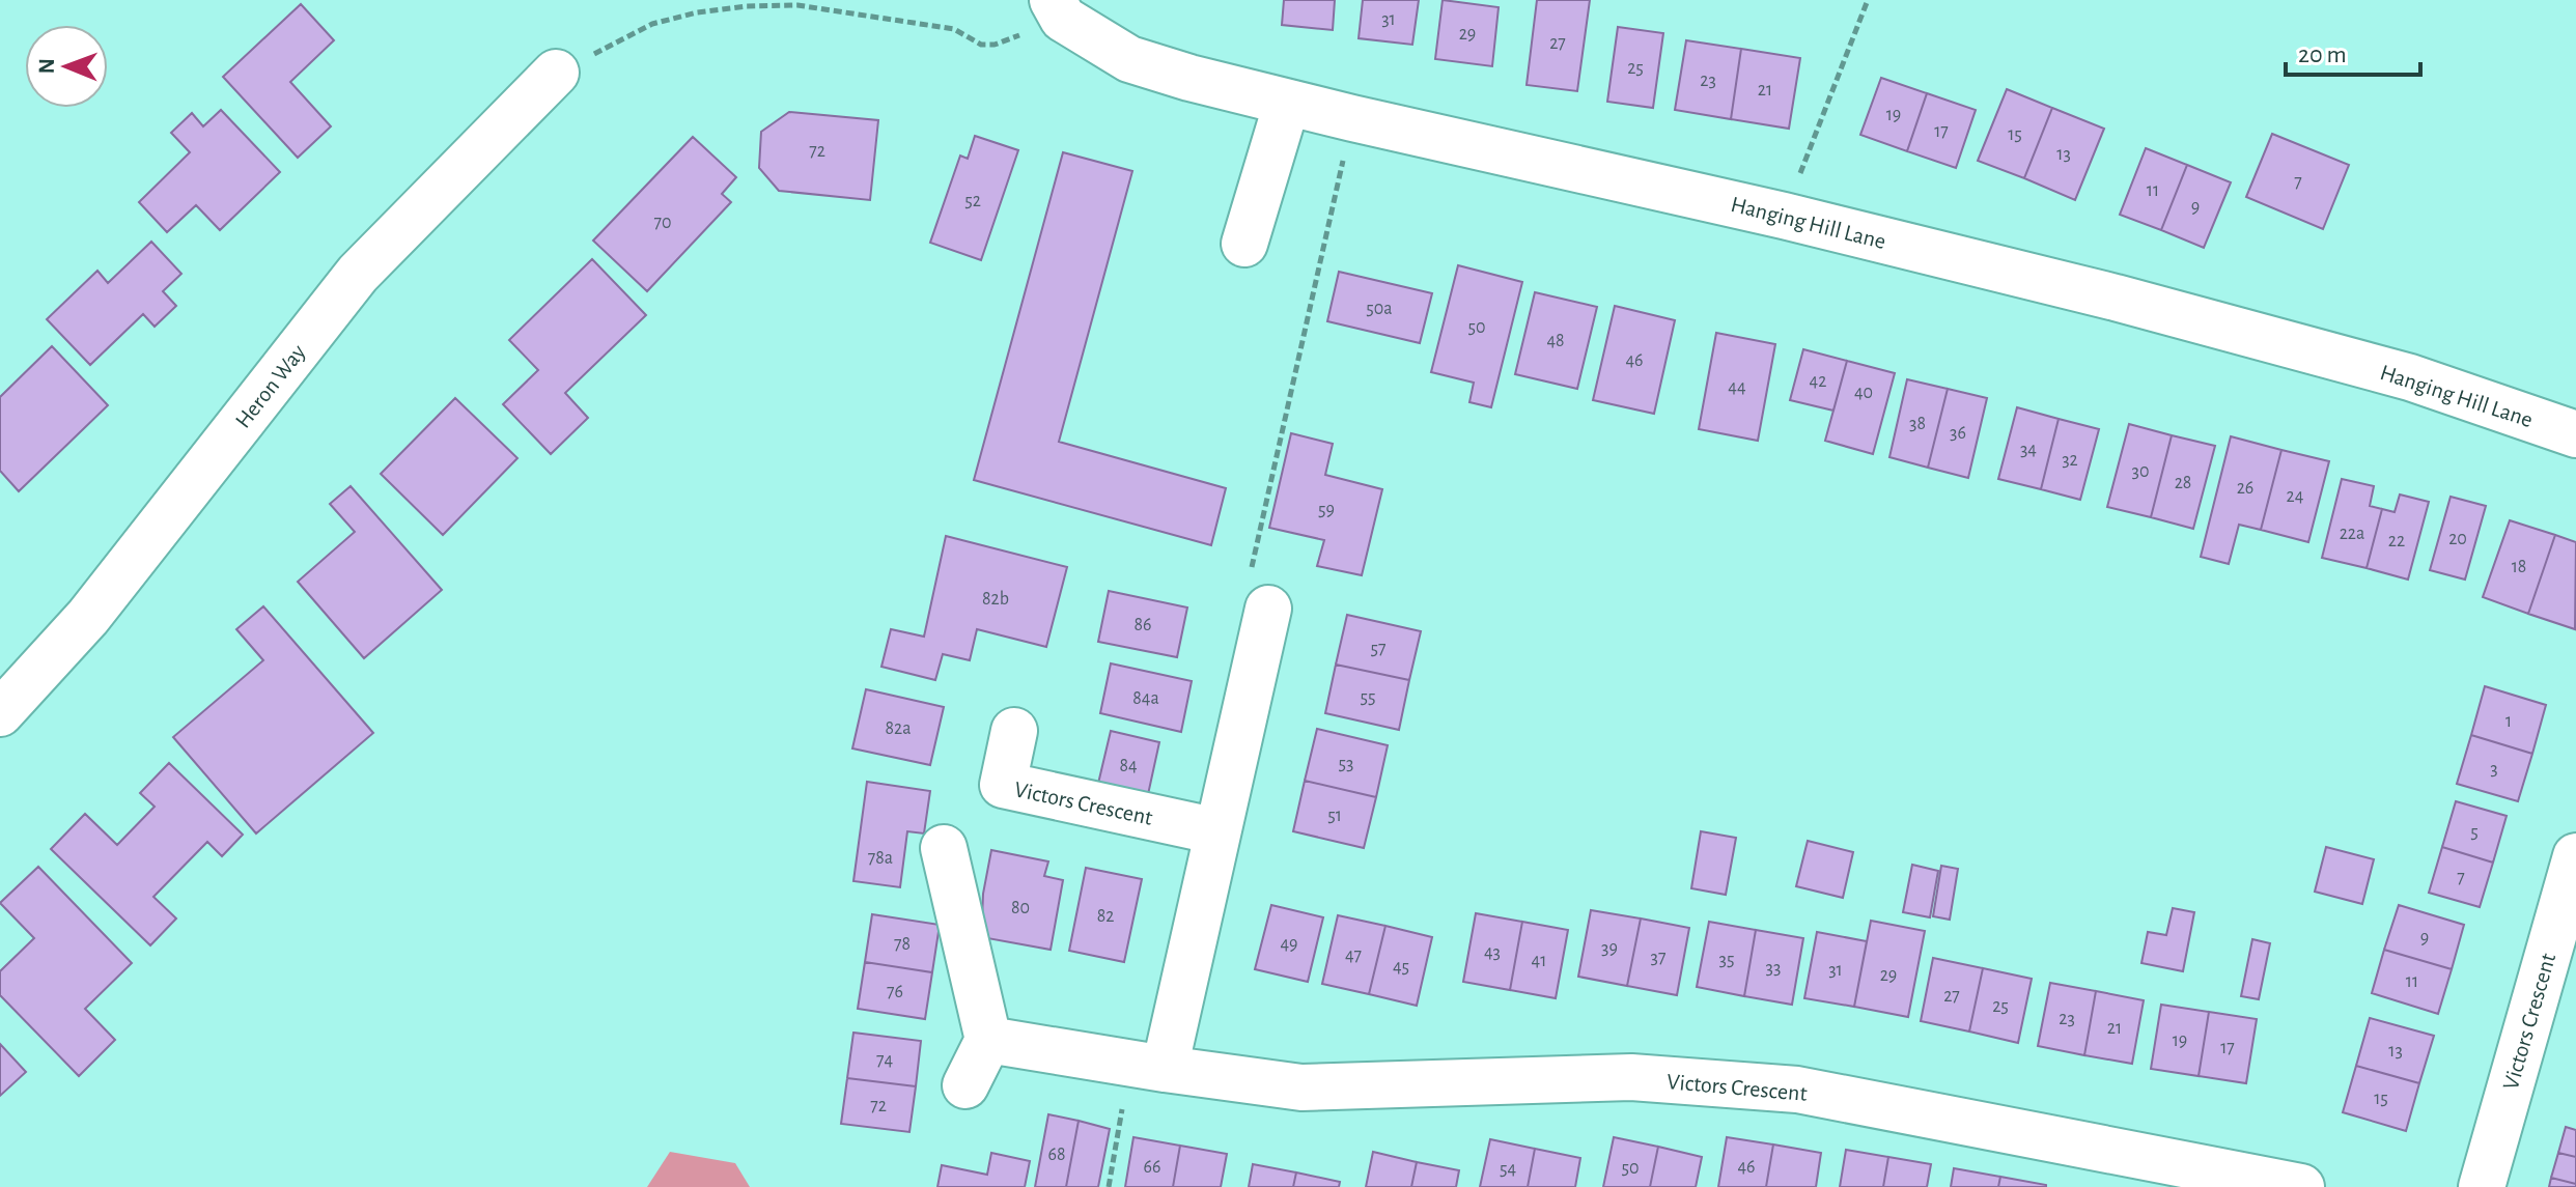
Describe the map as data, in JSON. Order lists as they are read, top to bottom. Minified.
{"streets":{"street":["Hanging Hill Lane","Heron Way","Victors Crescent"]},"house_numbers":["31","29","27","25","23","21","19","17","15","72","13","7","11","52","9","70","50a","50","48","46","42","44","40","38","36","34","32","30","28","26","24","59","22a","20","22","18","82b","86","57","55","84a","1","82a","53","84","3","51","5","78a","7","80","82","9","78","49","39","43","47","37","35","41","45","33","31","29","11","76","27","25","23","21","19","17","13","74","15","72","68","66","46","50","54"],"scale_bar":"20 m","north":"left"}
